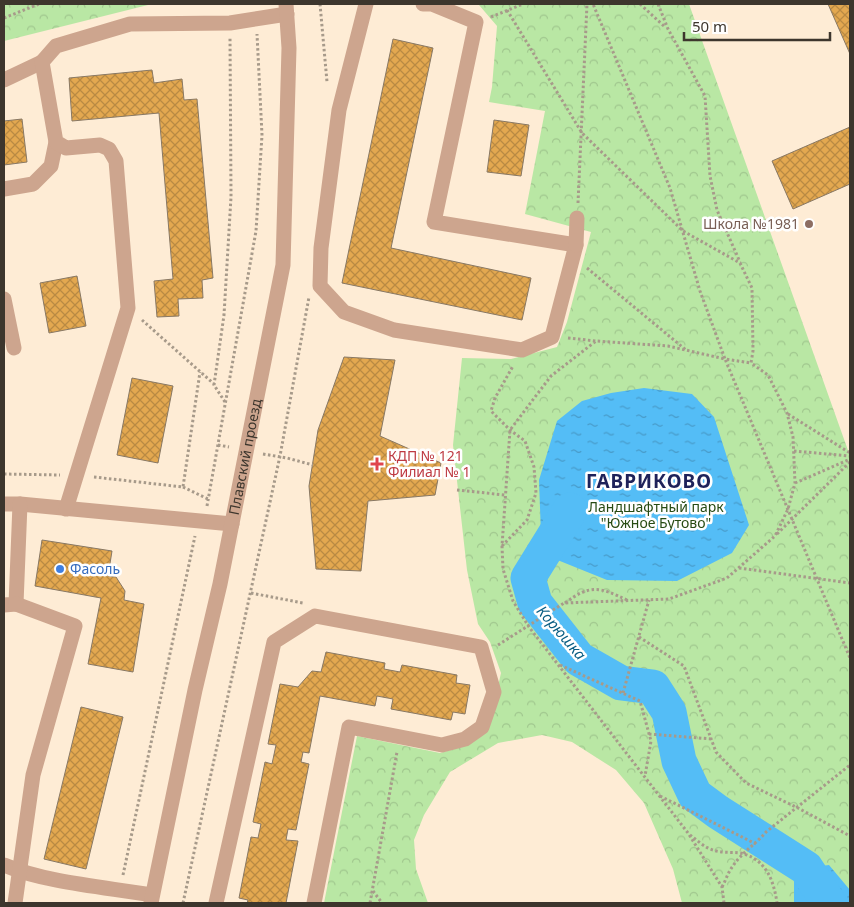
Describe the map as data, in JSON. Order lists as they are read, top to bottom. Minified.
{"streets":{"street":["Плавский проезд"]},"districts":["ГАВРИКОВО"],"water":["Корюшка"],"parks":["Ландшафтный парк \"Южное Бутово\""],"places":{"other":["Школа №1981","Фасоль"],"health":["КДП № 121 Филиал № 1"]},"scale_bar":"50 m"}
